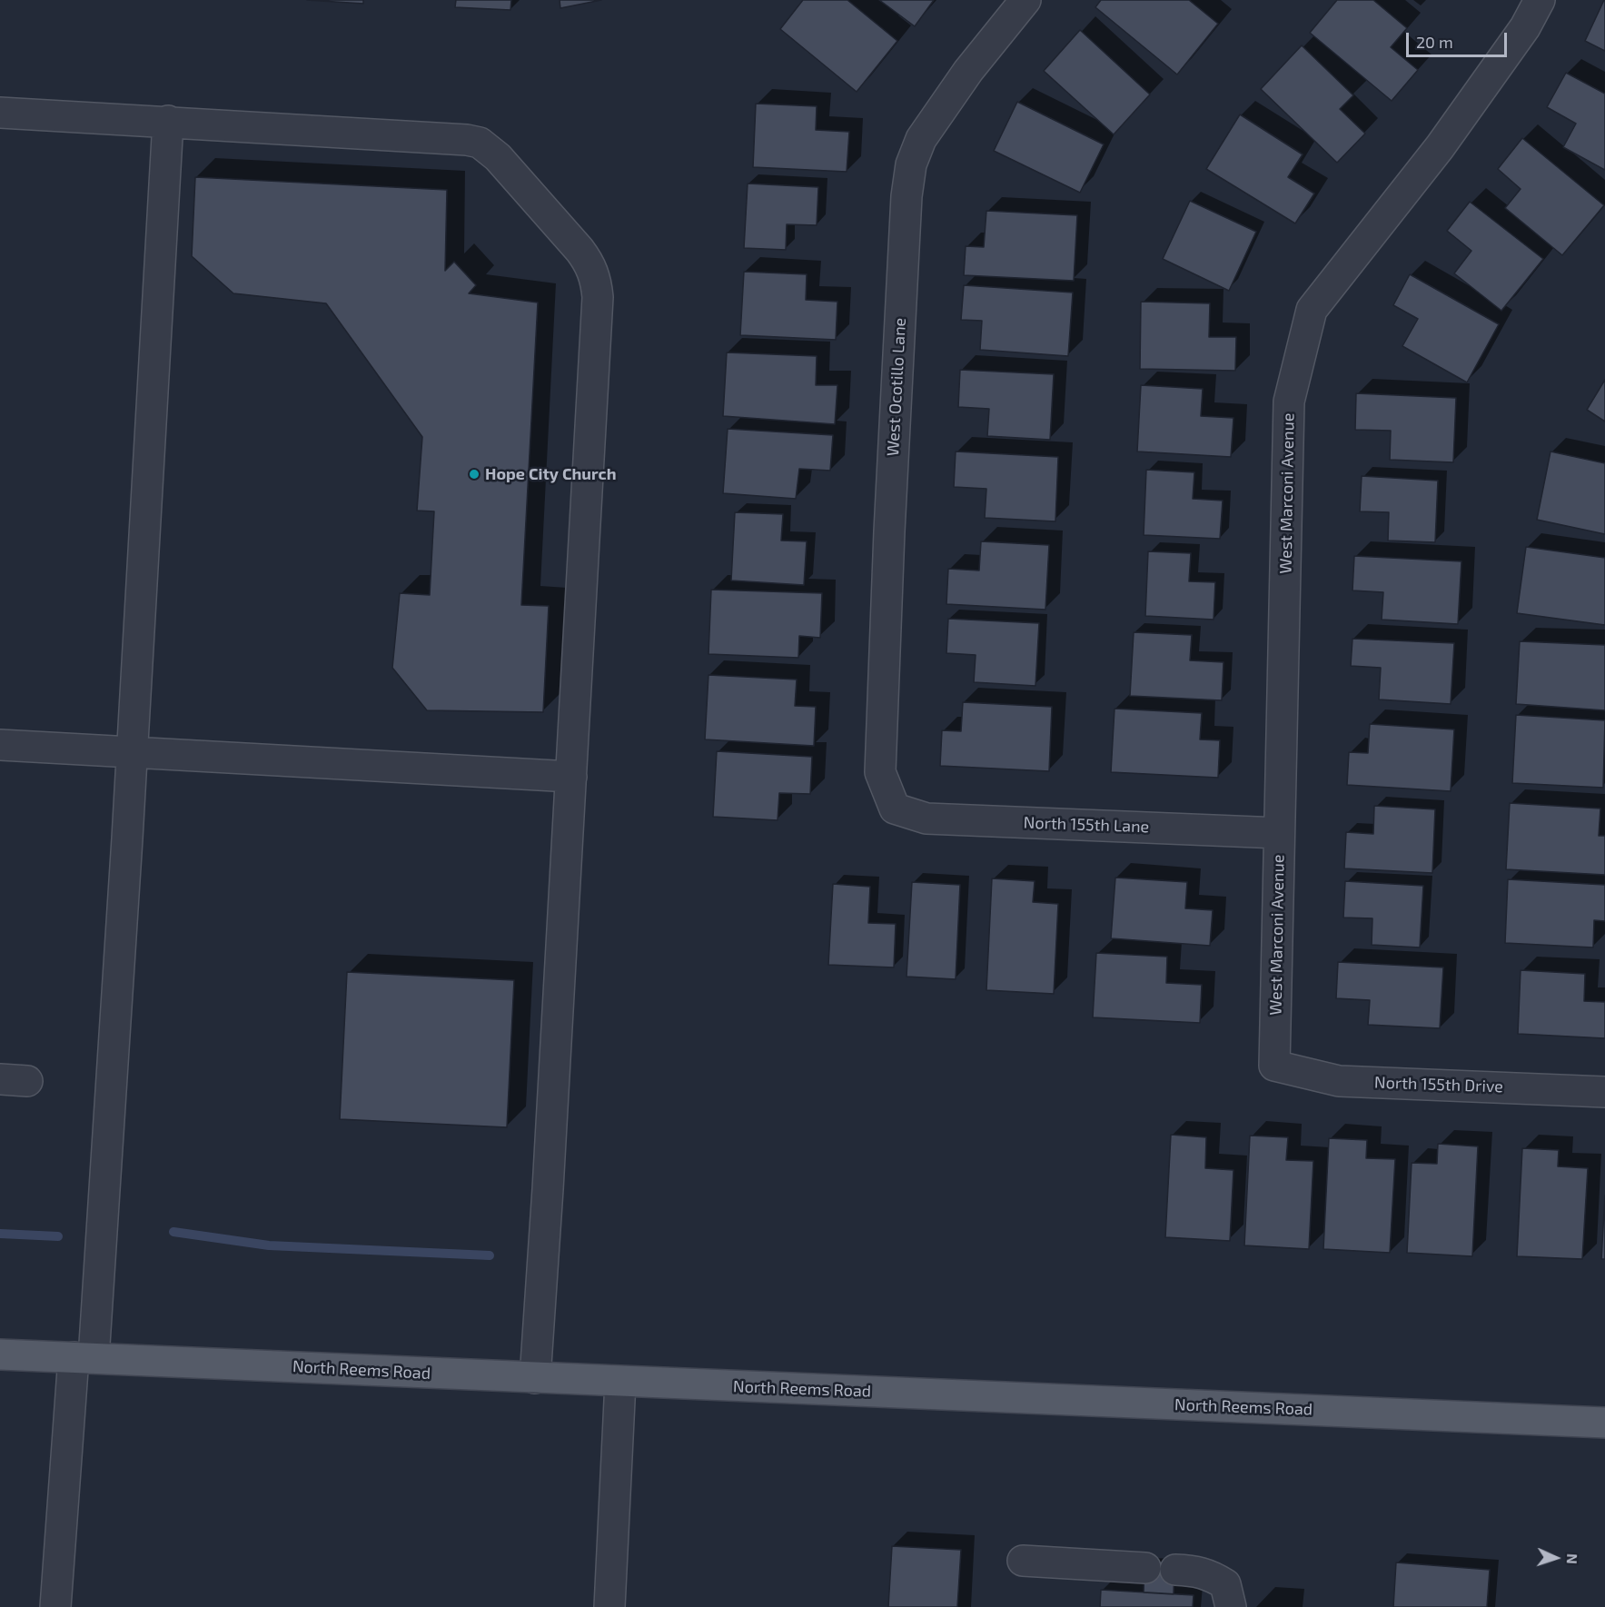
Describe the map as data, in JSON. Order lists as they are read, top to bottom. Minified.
{"streets":{"main road":["North Reems Road"],"street":["West Ocotillo Lane","West Marconi Avenue","North 155th Lane","North 155th Drive"]},"crossings":[["West Ocotillo Lane","North 155th Lane"],["West Marconi Avenue","North 155th Lane"],["West Marconi Avenue","North 155th Drive"]],"places":["Hope City Church"],"scale_bar":"20 m","north":"right"}
